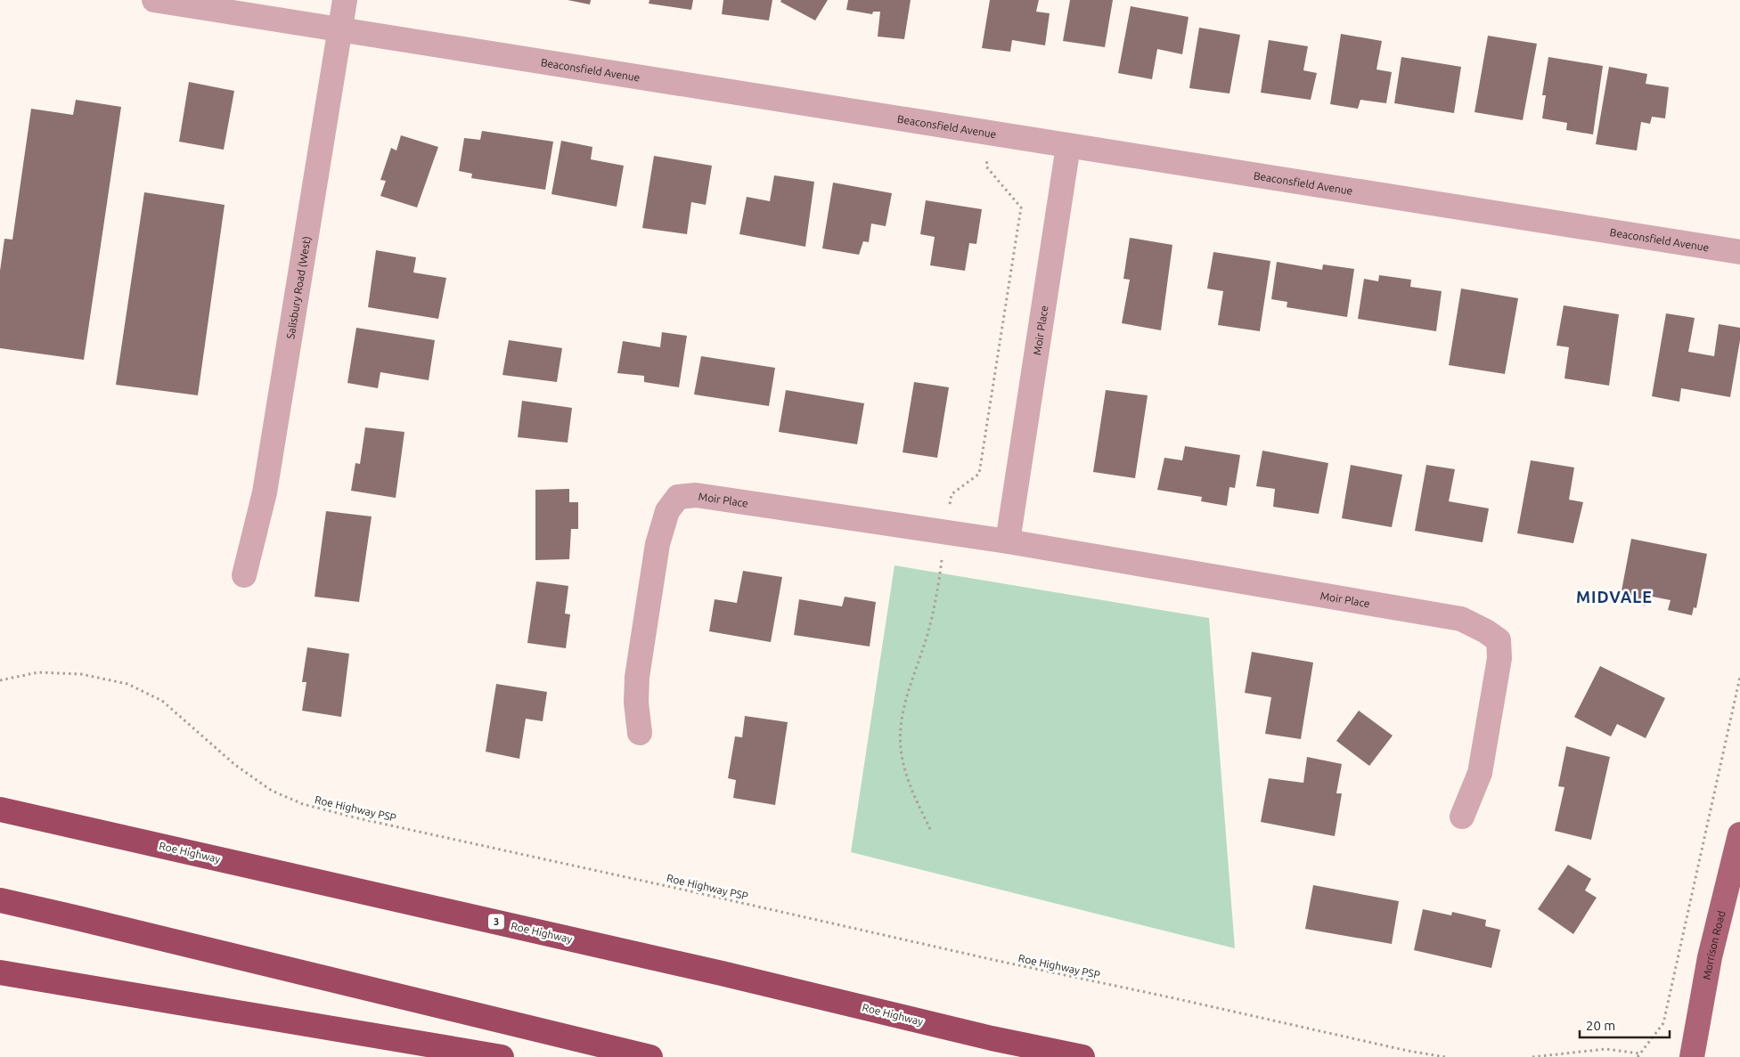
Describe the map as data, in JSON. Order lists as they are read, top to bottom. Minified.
{"streets":{"highway":["Roe Highway","3"],"main road":["Morrison Road"],"street":["Beaconsfield Avenue","Salisbury Road (West)","Moir Place"],"path":["Roe Highway PSP"]},"crossings":[["Beaconsfield Avenue","Salisbury Road (West)"],["Beaconsfield Avenue","Moir Place"]],"districts":["MIDVALE"],"scale_bar":"20 m"}
